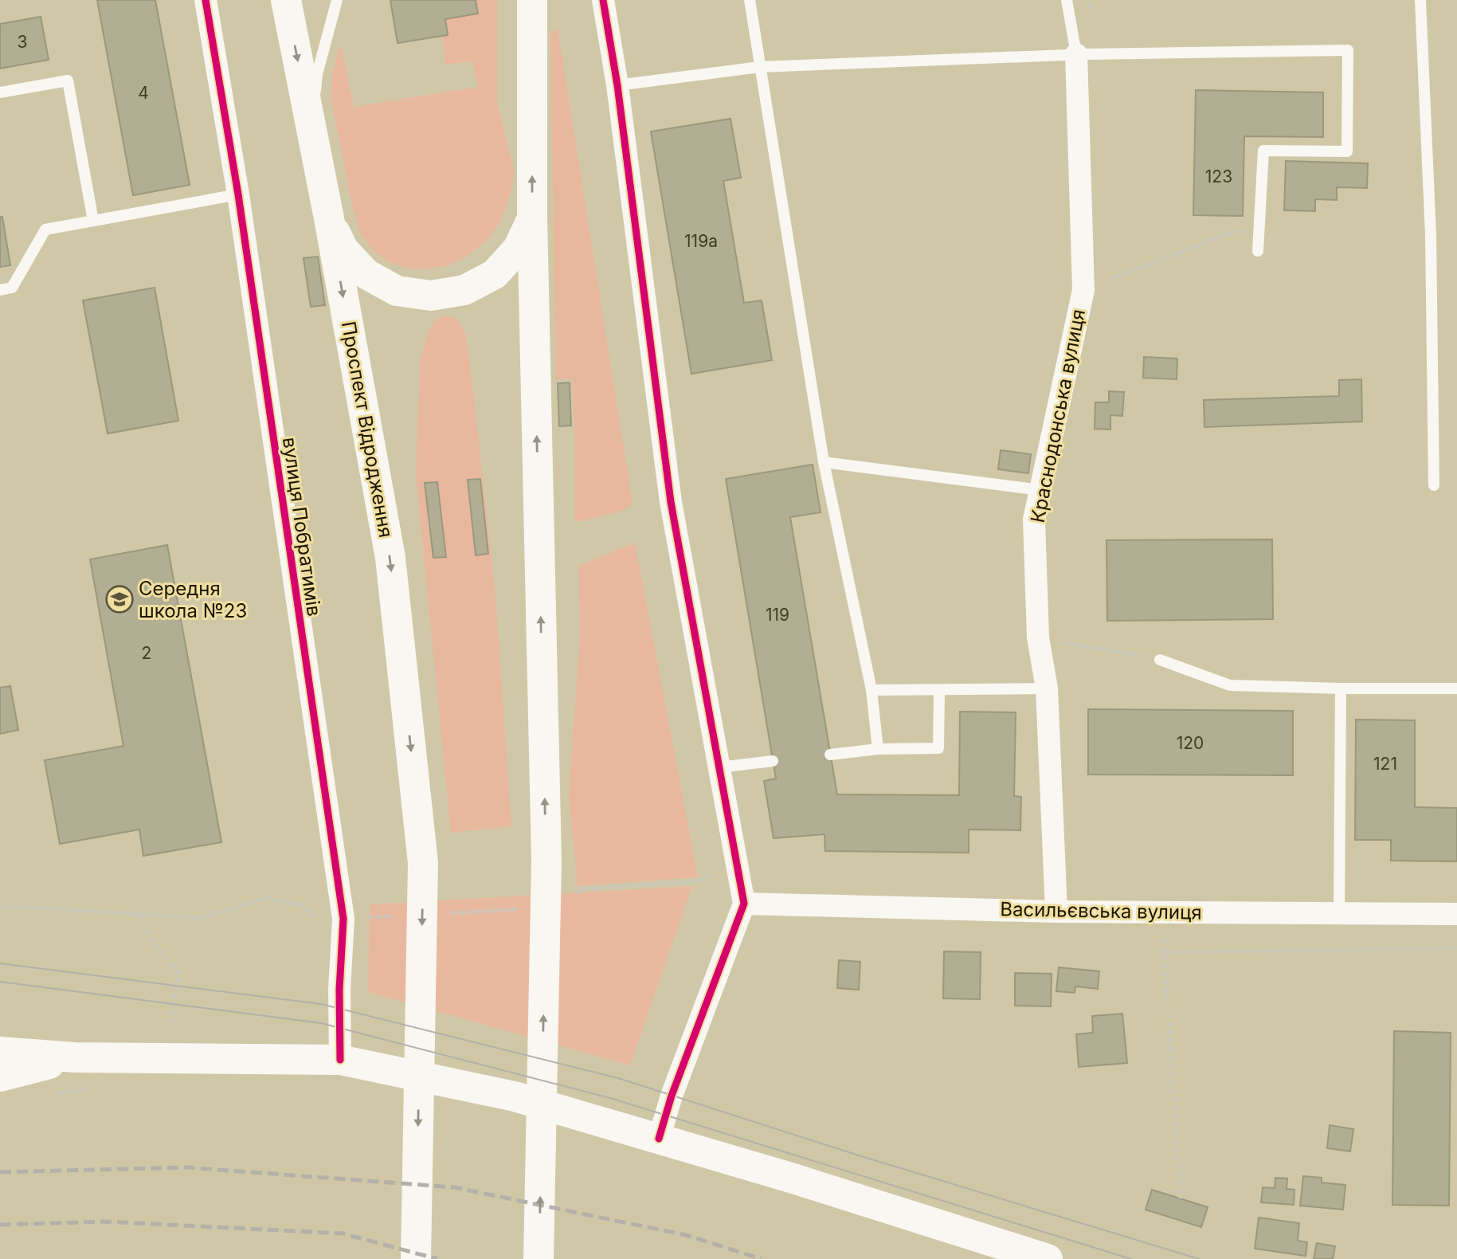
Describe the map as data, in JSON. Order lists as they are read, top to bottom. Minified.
{"streets":{"main road":["Проспект Відродження"],"street":["Краснодонська вулиця","вулиця Побратимів","Васильєвська вулиця"]},"crossings":[["Краснодонська вулиця","Васильєвська вулиця"]],"places":{"school or university":["Середня школа №23"]},"house_numbers":["3","4","123","119а","119","2","120","121"]}
